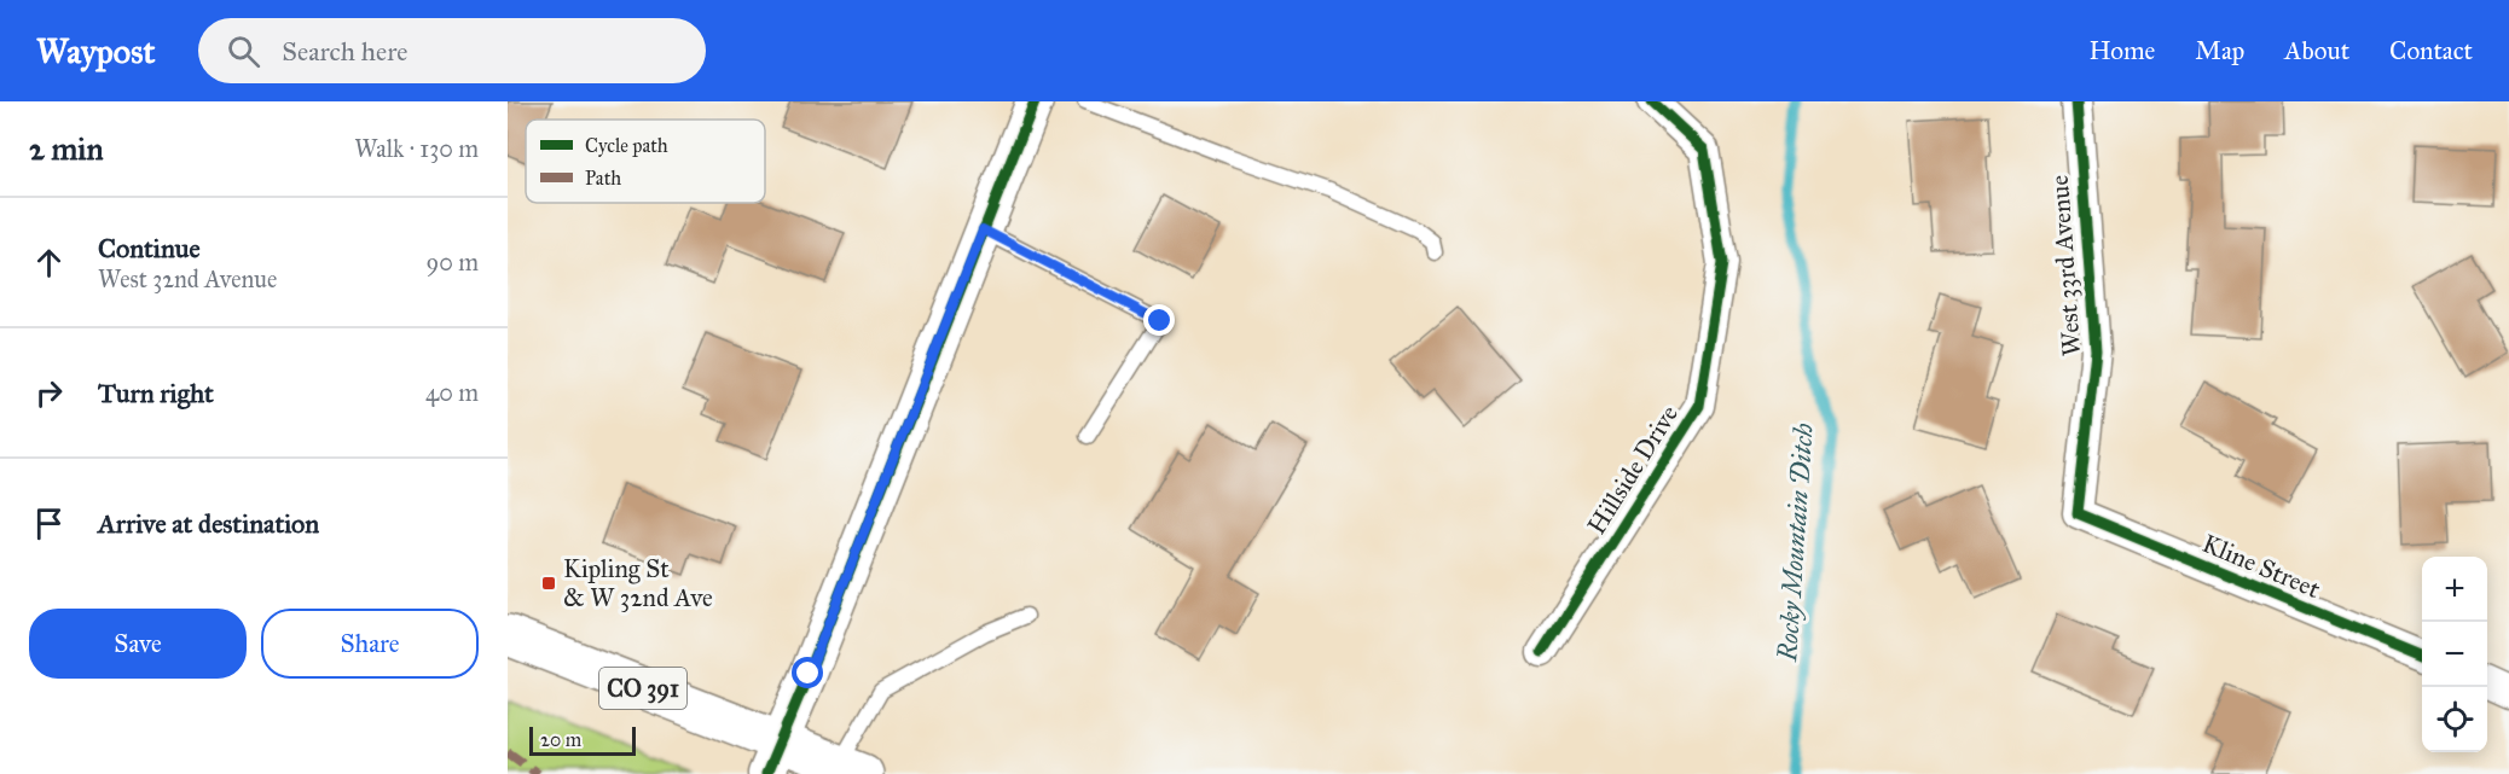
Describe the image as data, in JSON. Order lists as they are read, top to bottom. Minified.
{"streets":{"main road":["CO 391"],"street":["West 33rd Avenue","Hillside Drive","Kline Street"]},"crossings":[["West 33rd Avenue","Kline Street"]],"water":["Rocky Mountain Ditch"],"places":{"transit":["Kipling St & W 32nd Ave"]},"legend":["Cycle path","Path"],"scale_bar":"20 m","page":{"header":"Waypost","search":"Search here","nav":["Home","Map","About","Contact"],"heading":["2 min","Walk · 130 m"],"list":[["Continue","West 32nd Avenue","90 m"],["Turn right","40 m"],"Arrive at destination"],"map_buttons":["+","−"],"buttons":["Save","Share"],"scale":"20 m"}}
